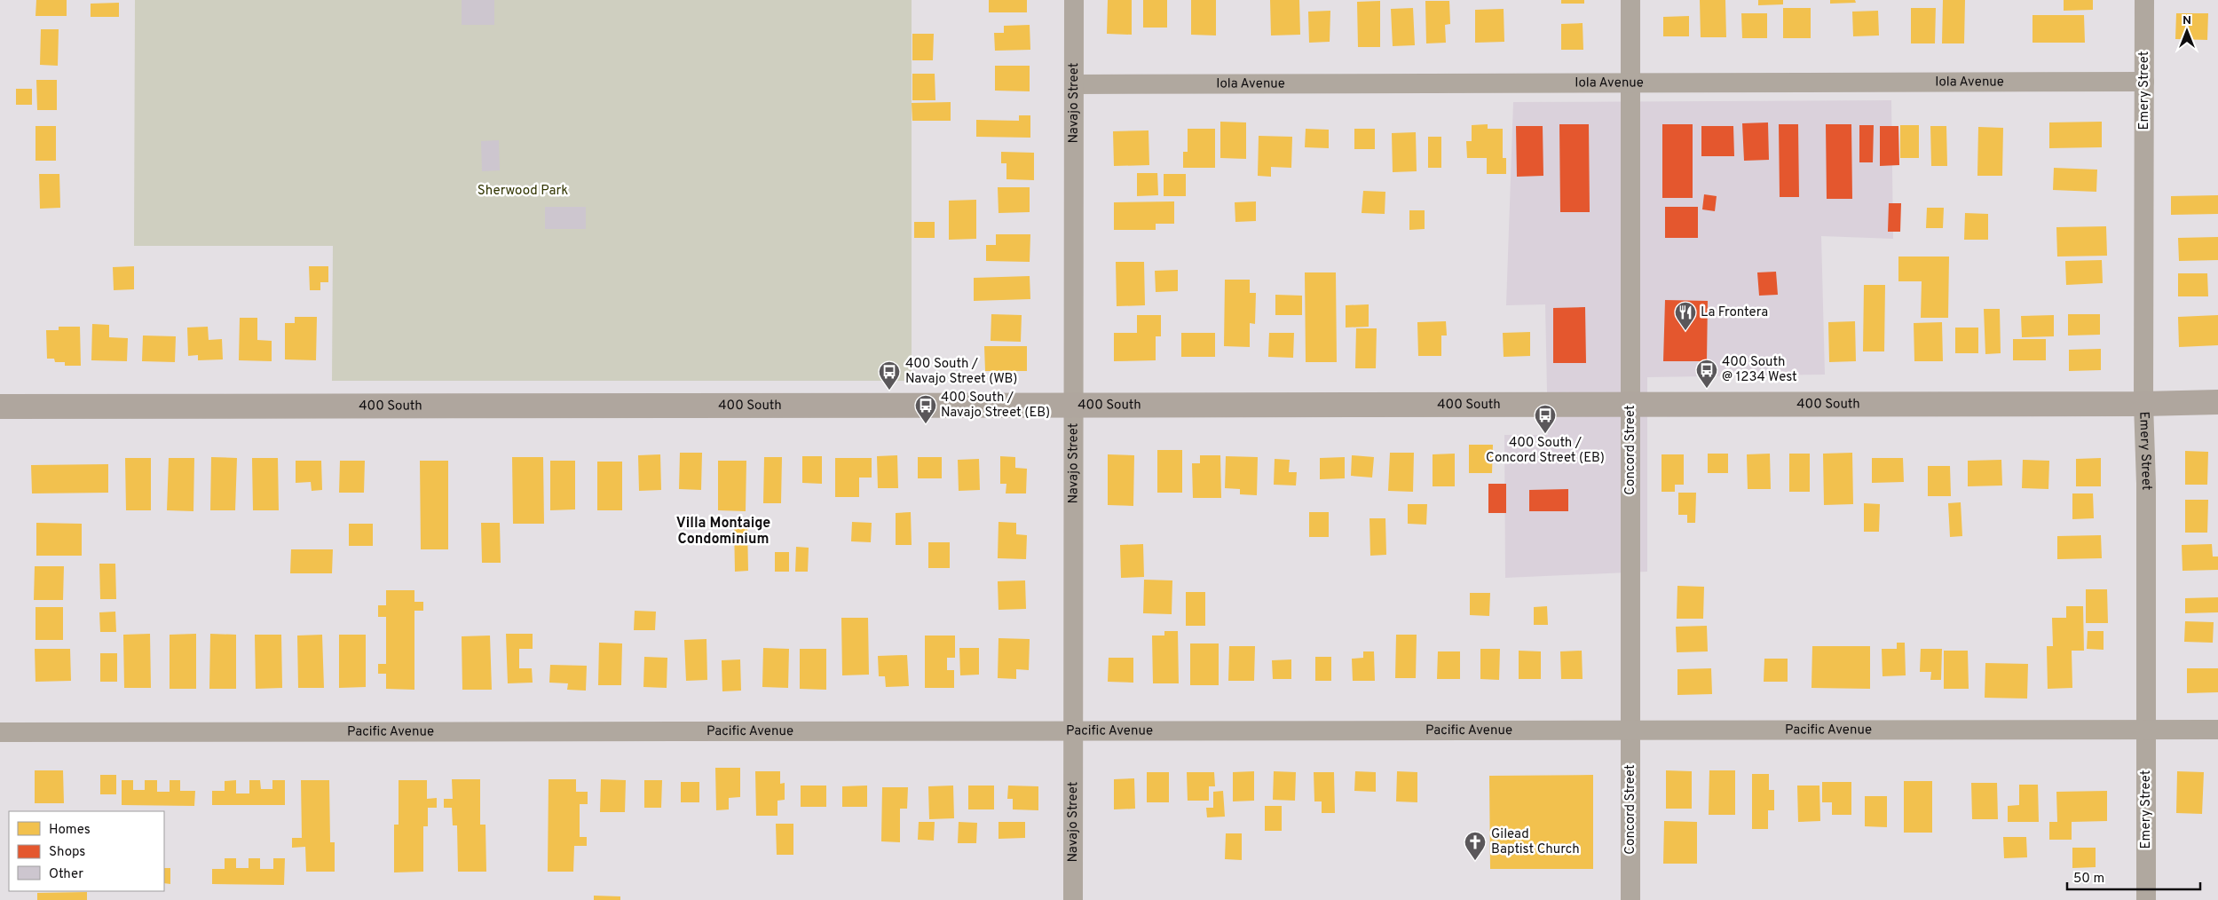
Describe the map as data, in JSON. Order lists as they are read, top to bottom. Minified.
{"streets":{"main road":["400 South"],"street":["Iola Avenue","Emery Street","Navajo Street","Concord Street","Pacific Avenue"]},"crossings":[["Iola Avenue","Emery Street"],["Iola Avenue","Navajo Street"],["Iola Avenue","Concord Street"],["Emery Street","400 South"],["Emery Street","Pacific Avenue"],["Navajo Street","400 South"],["Navajo Street","Pacific Avenue"],["400 South","Concord Street"],["Concord Street","Pacific Avenue"]],"districts":["Villa Montaige Condominium"],"parks":["Sherwood Park"],"places":{"restaurant":["La Frontera"],"bus stop":["400 South @ 1234 West","400 South / Navajo Street (WB)","400 South / Navajo Street (EB)","400 South / Concord Street (EB)"],"church":["Gilead Baptist Church"]},"legend":["Homes","Shops","Other"],"scale_bar":"50 m","north":"top"}
